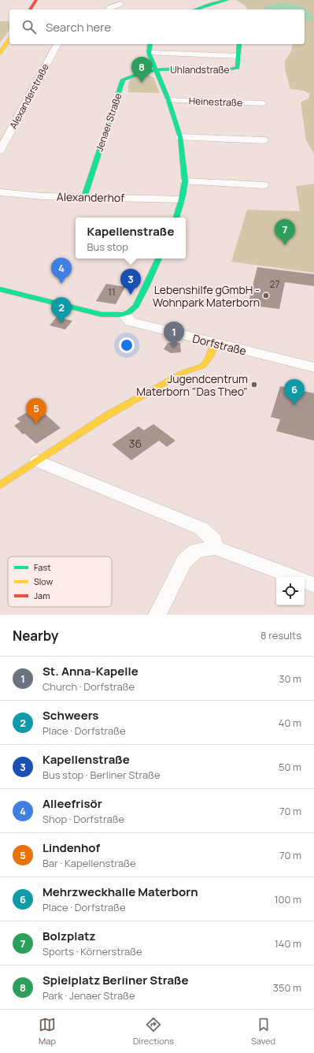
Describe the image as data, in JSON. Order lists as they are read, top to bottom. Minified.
{"streets":{"street":["Uhlandstraße","Alexanderstraße","Heinestraße","Jenaer Straße","Alexanderhof","Dorfstraße"]},"crossings":[["Uhlandstraße","Jenaer Straße"],["Jenaer Straße","Alexanderhof"]],"places":["Lebenshilfe gGmbH - Wohnpark Materborn","Jugendcentrum Materborn \"Das Theo\""],"house_numbers":["27","11","36"],"legend":["Fast","Slow","Jam"],"page":{"search":"Search here","pins":["8","7","4","3","2","1","6","5"],"popup":["Kapellenstraße","Bus stop"],"heading":["Nearby","8 results"],"list":[{"mark":"1","name":"St. Anna-Kapelle","note":"Church · Dorfstraße","value":"30 m"},{"mark":"2","name":"Schweers","note":"Place · Dorfstraße","value":"40 m"},{"mark":"3","name":"Kapellenstraße","note":"Bus stop · Berliner Straße","value":"50 m"},{"mark":"4","name":"Alleefrisör","note":"Shop · Dorfstraße","value":"70 m"},{"mark":"5","name":"Lindenhof","note":"Bar · Kapellenstraße","value":"70 m"},{"mark":"6","name":"Mehrzweckhalle Materborn","note":"Place · Dorfstraße","value":"100 m"},{"mark":"7","name":"Bolzplatz","note":"Sports · Körnerstraße","value":"140 m"},{"mark":"8","name":"Spielplatz Berliner Straße","note":"Park · Jenaer Straße","value":"350 m"}],"nav":["Map","Directions","Saved"]}}
